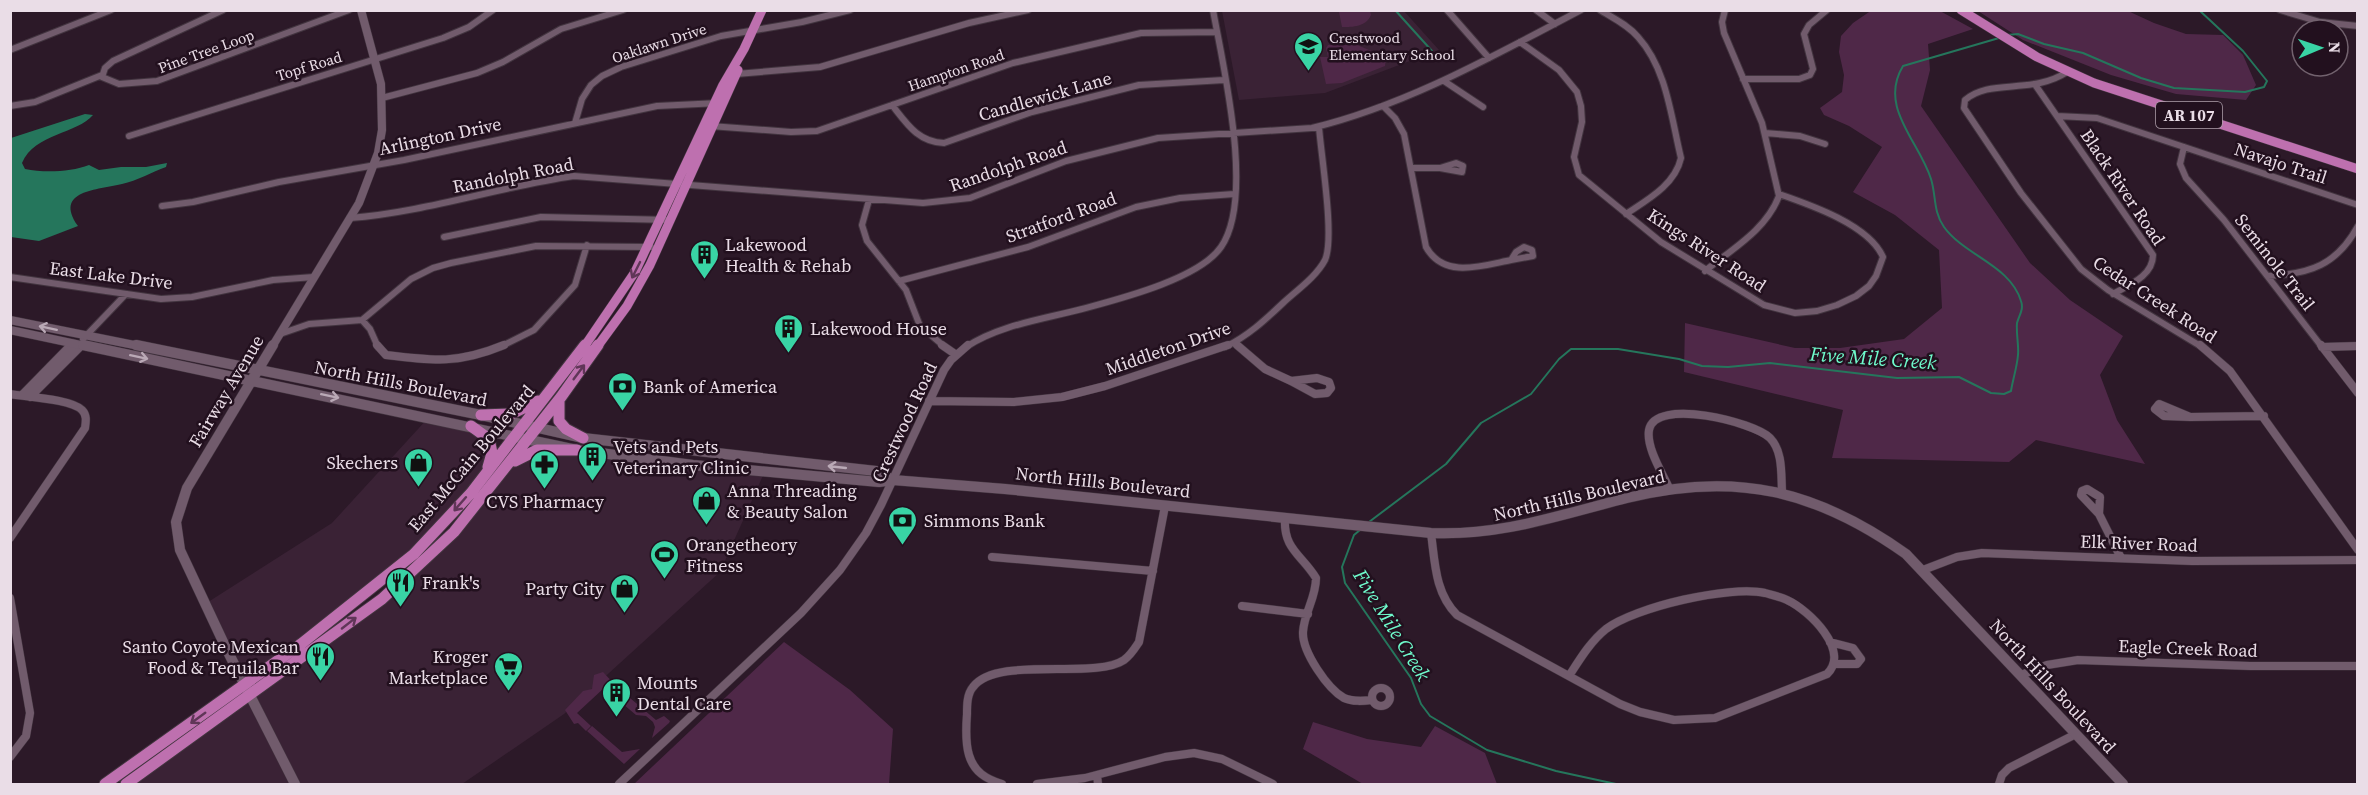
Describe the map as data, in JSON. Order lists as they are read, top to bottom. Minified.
{"streets":{"main road":["AR 107","East McCain Boulevard"],"street":["Oaklawn Drive","Pine Tree Loop","Topf Road","Hampton Road","Candlewick Lane","Arlington Drive","Navajo Trail","Randolph Road","Black River Road","Stratford Road","Kings River Road","Seminole Trail","East Lake Drive","Cedar Creek Road","Middleton Drive","North Hills Boulevard","Fairway Avenue","Crestwood Road","Elk River Road","Eagle Creek Road"]},"crossings":[["Oaklawn Drive","Arlington Drive"],["Oaklawn Drive","East McCain Boulevard"],["Topf Road","Fairway Avenue"],["Hampton Road","Candlewick Lane"],["Hampton Road","Crestwood Road"],["Hampton Road","East McCain Boulevard"],["Candlewick Lane","Crestwood Road"],["AR 107","Cedar Creek Road"],["Arlington Drive","Fairway Avenue"],["Arlington Drive","East McCain Boulevard"],["Navajo Trail","Black River Road"],["Navajo Trail","Seminole Trail"],["Randolph Road","Kings River Road"],["Randolph Road","Middleton Drive"],["Randolph Road","Fairway Avenue"],["Randolph Road","Crestwood Road"],["Randolph Road","East McCain Boulevard"],["Black River Road","Cedar Creek Road"],["Stratford Road","Crestwood Road"],["East Lake Drive","Fairway Avenue"],["Middleton Drive","Crestwood Road"],["North Hills Boulevard","Fairway Avenue"],["North Hills Boulevard","Crestwood Road"],["North Hills Boulevard","East McCain Boulevard"],["North Hills Boulevard","Elk River Road"],["North Hills Boulevard","Eagle Creek Road"],["Fairway Avenue","East McCain Boulevard"]],"water":["Five Mile Creek"],"places":{"school or university":["Crestwood Elementary School"],"building":["Lakewood Health & Rehab","Lakewood House","Vets and Pets Veterinary Clinic","Mounts Dental Care"],"bank":["Bank of America","Simmons Bank"],"shop":["Skechers","Anna Threading & Beauty Salon","Party City"],"pharmacy":["CVS Pharmacy"],"sports":["Orangetheory Fitness"],"restaurant":["Frank's","Santo Coyote Mexican Food & Tequila Bar"],"supermarket":["Kroger Marketplace"]},"north":"right"}
